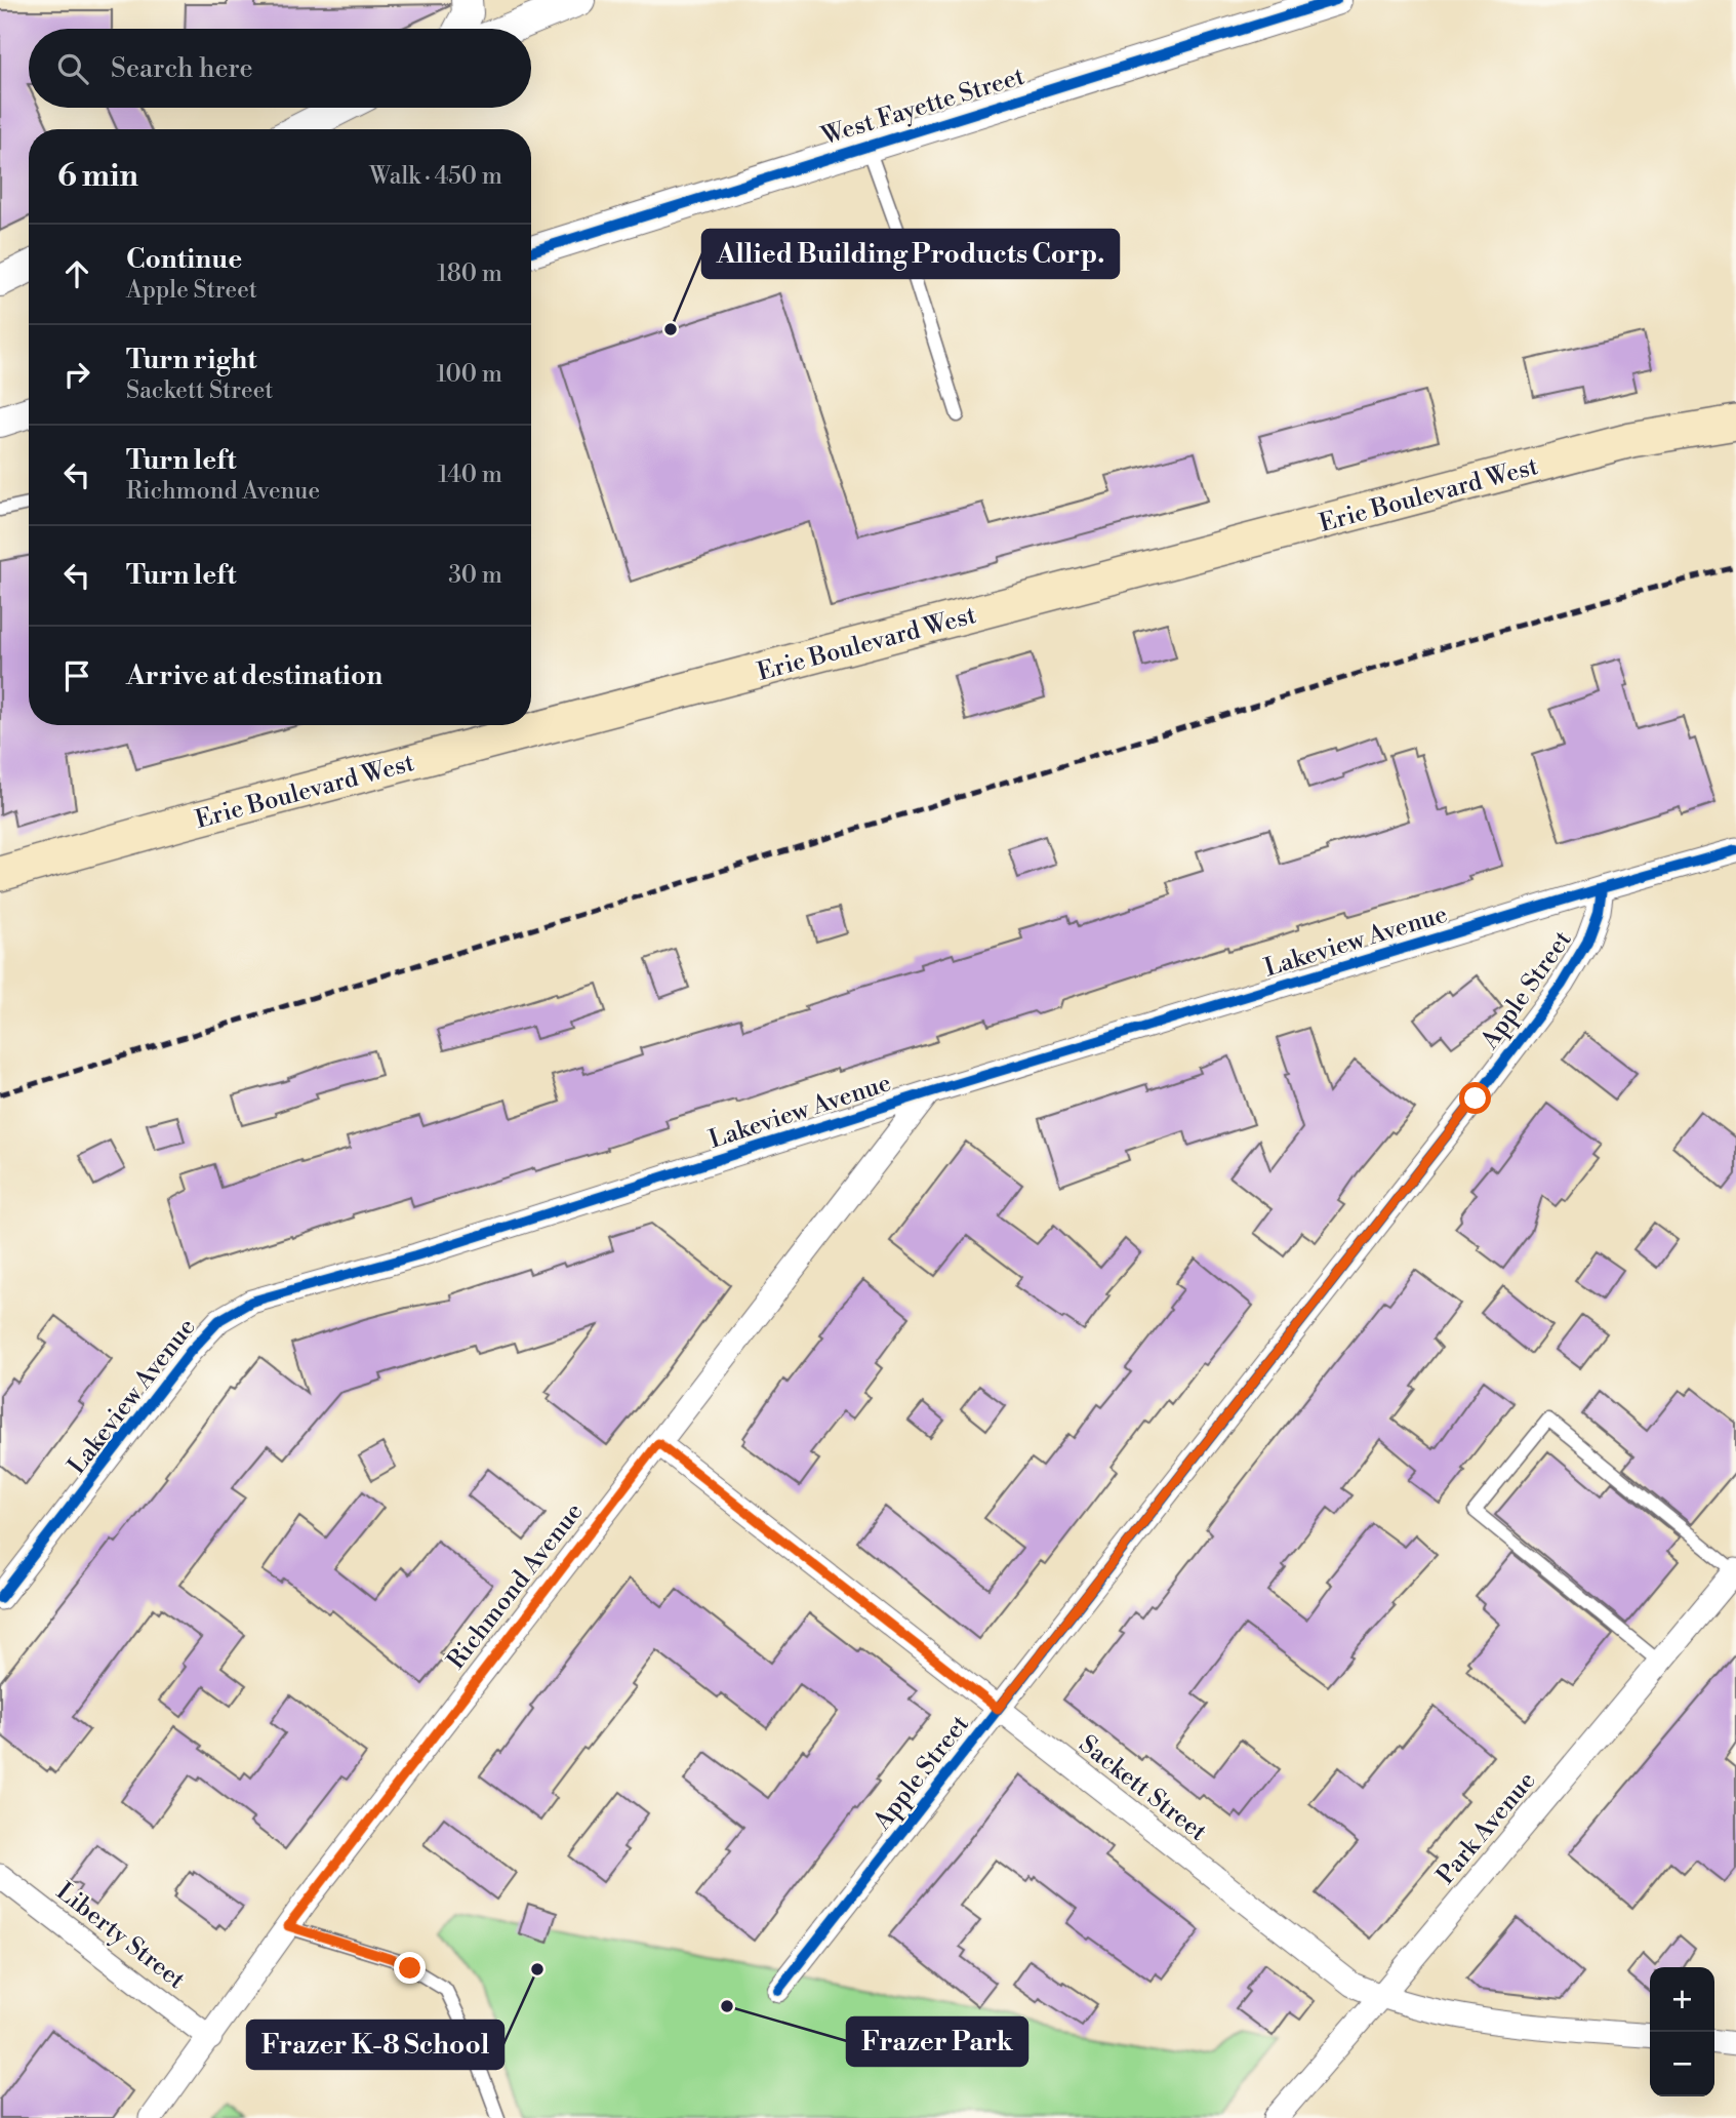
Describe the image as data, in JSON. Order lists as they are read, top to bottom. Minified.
{"streets":{"main road":["Erie Boulevard West"],"street":["West Fayette Street","Lakeview Avenue","Apple Street","Richmond Avenue","Sackett Street","Park Avenue","Liberty Street"]},"crossings":[["Lakeview Avenue","Apple Street"],["Lakeview Avenue","Richmond Avenue"],["Apple Street","Sackett Street"],["Richmond Avenue","Sackett Street"],["Richmond Avenue","Liberty Street"],["Sackett Street","Park Avenue"]],"places":["Allied Building Products Corp.","Frazer K-8 School","Frazer Park"],"page":{"search":"Search here","heading":["6 min","Walk · 450 m"],"list":[["Continue","Apple Street","180 m"],["Turn right","Sackett Street","100 m"],["Turn left","Richmond Avenue","140 m"],["Turn left","30 m"],"Arrive at destination"],"map_buttons":["+","−"]}}
